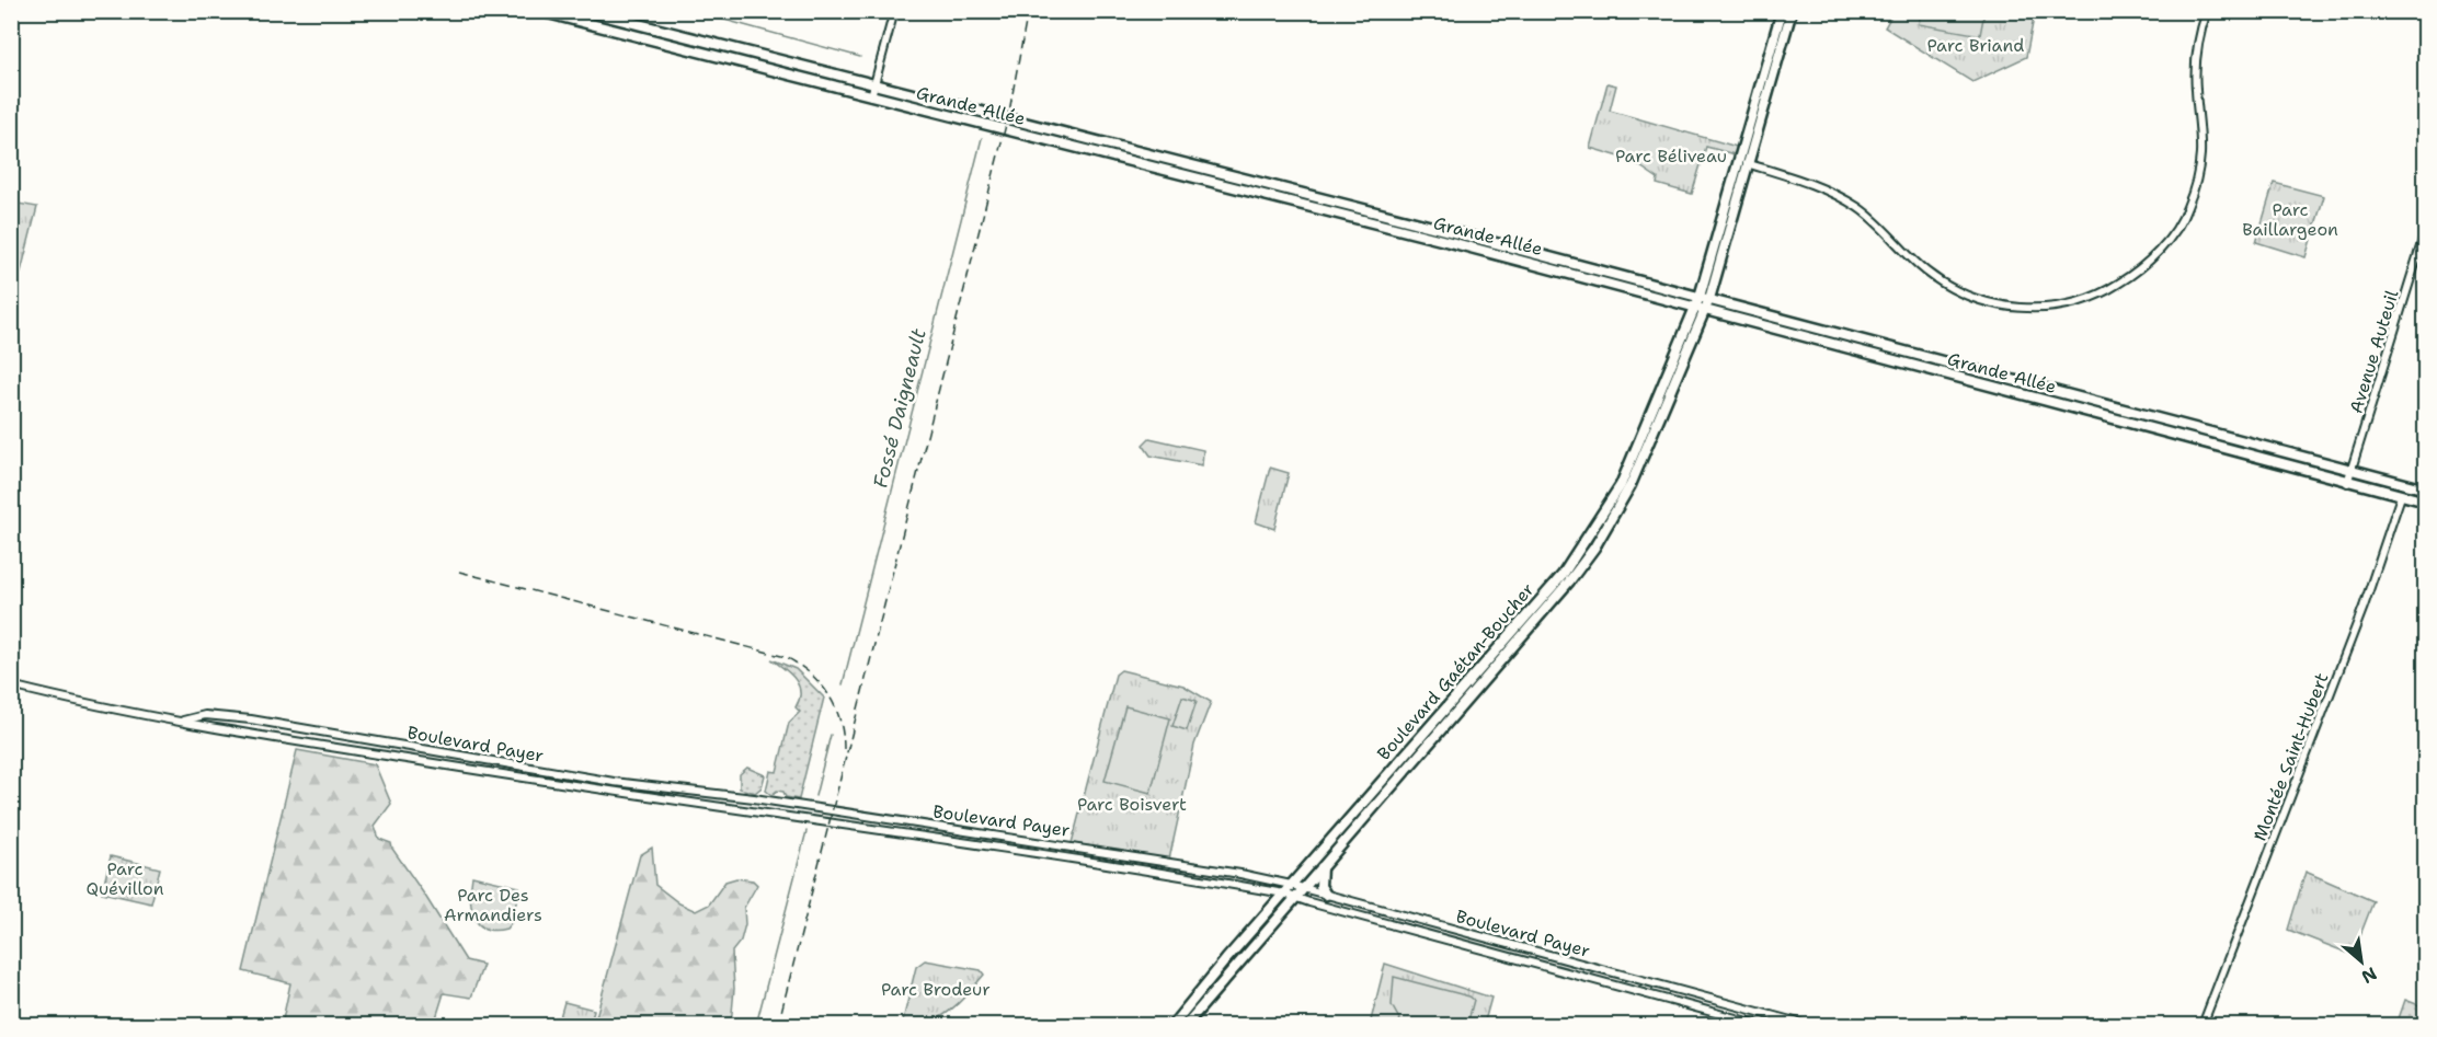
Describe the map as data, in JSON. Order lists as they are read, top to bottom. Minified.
{"streets":{"main road":["Grande Allée","Boulevard Gaétan-Boucher"],"street":["Avenue Auteuil","Boulevard Payer","Montée Saint-Hubert"]},"crossings":[["Grande Allée","Avenue Auteuil"],["Grande Allée","Boulevard Gaétan-Boucher"],["Grande Allée","Montée Saint-Hubert"],["Boulevard Gaétan-Boucher","Boulevard Payer"]],"water":["Fossé Daigneault"],"parks":["Parc Briand","Parc Béliveau","Parc Baillargeon","Parc Boisvert","Parc Quévillon","Parc Des Armandiers","Parc Brodeur"],"north":"bottom right"}
